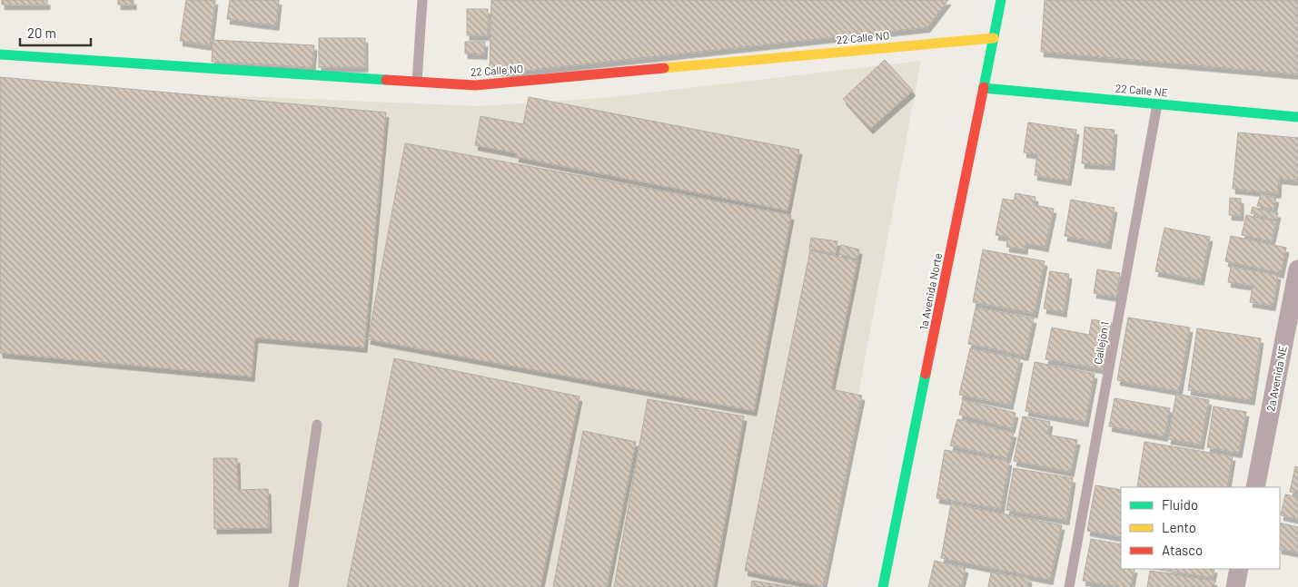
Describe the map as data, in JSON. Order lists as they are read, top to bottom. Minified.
{"streets":{"street":["22 Calle NO","22 Calle NE","1a Avenida Norte","2a Avenida NE"],"lane":["Callejón 1"]},"crossings":[["22 Calle NO","1a Avenida Norte"],["22 Calle NE","1a Avenida Norte"],["22 Calle NE","Callejón 1"]],"legend":["Fluido","Lento","Atasco"],"scale_bar":"20 m"}
